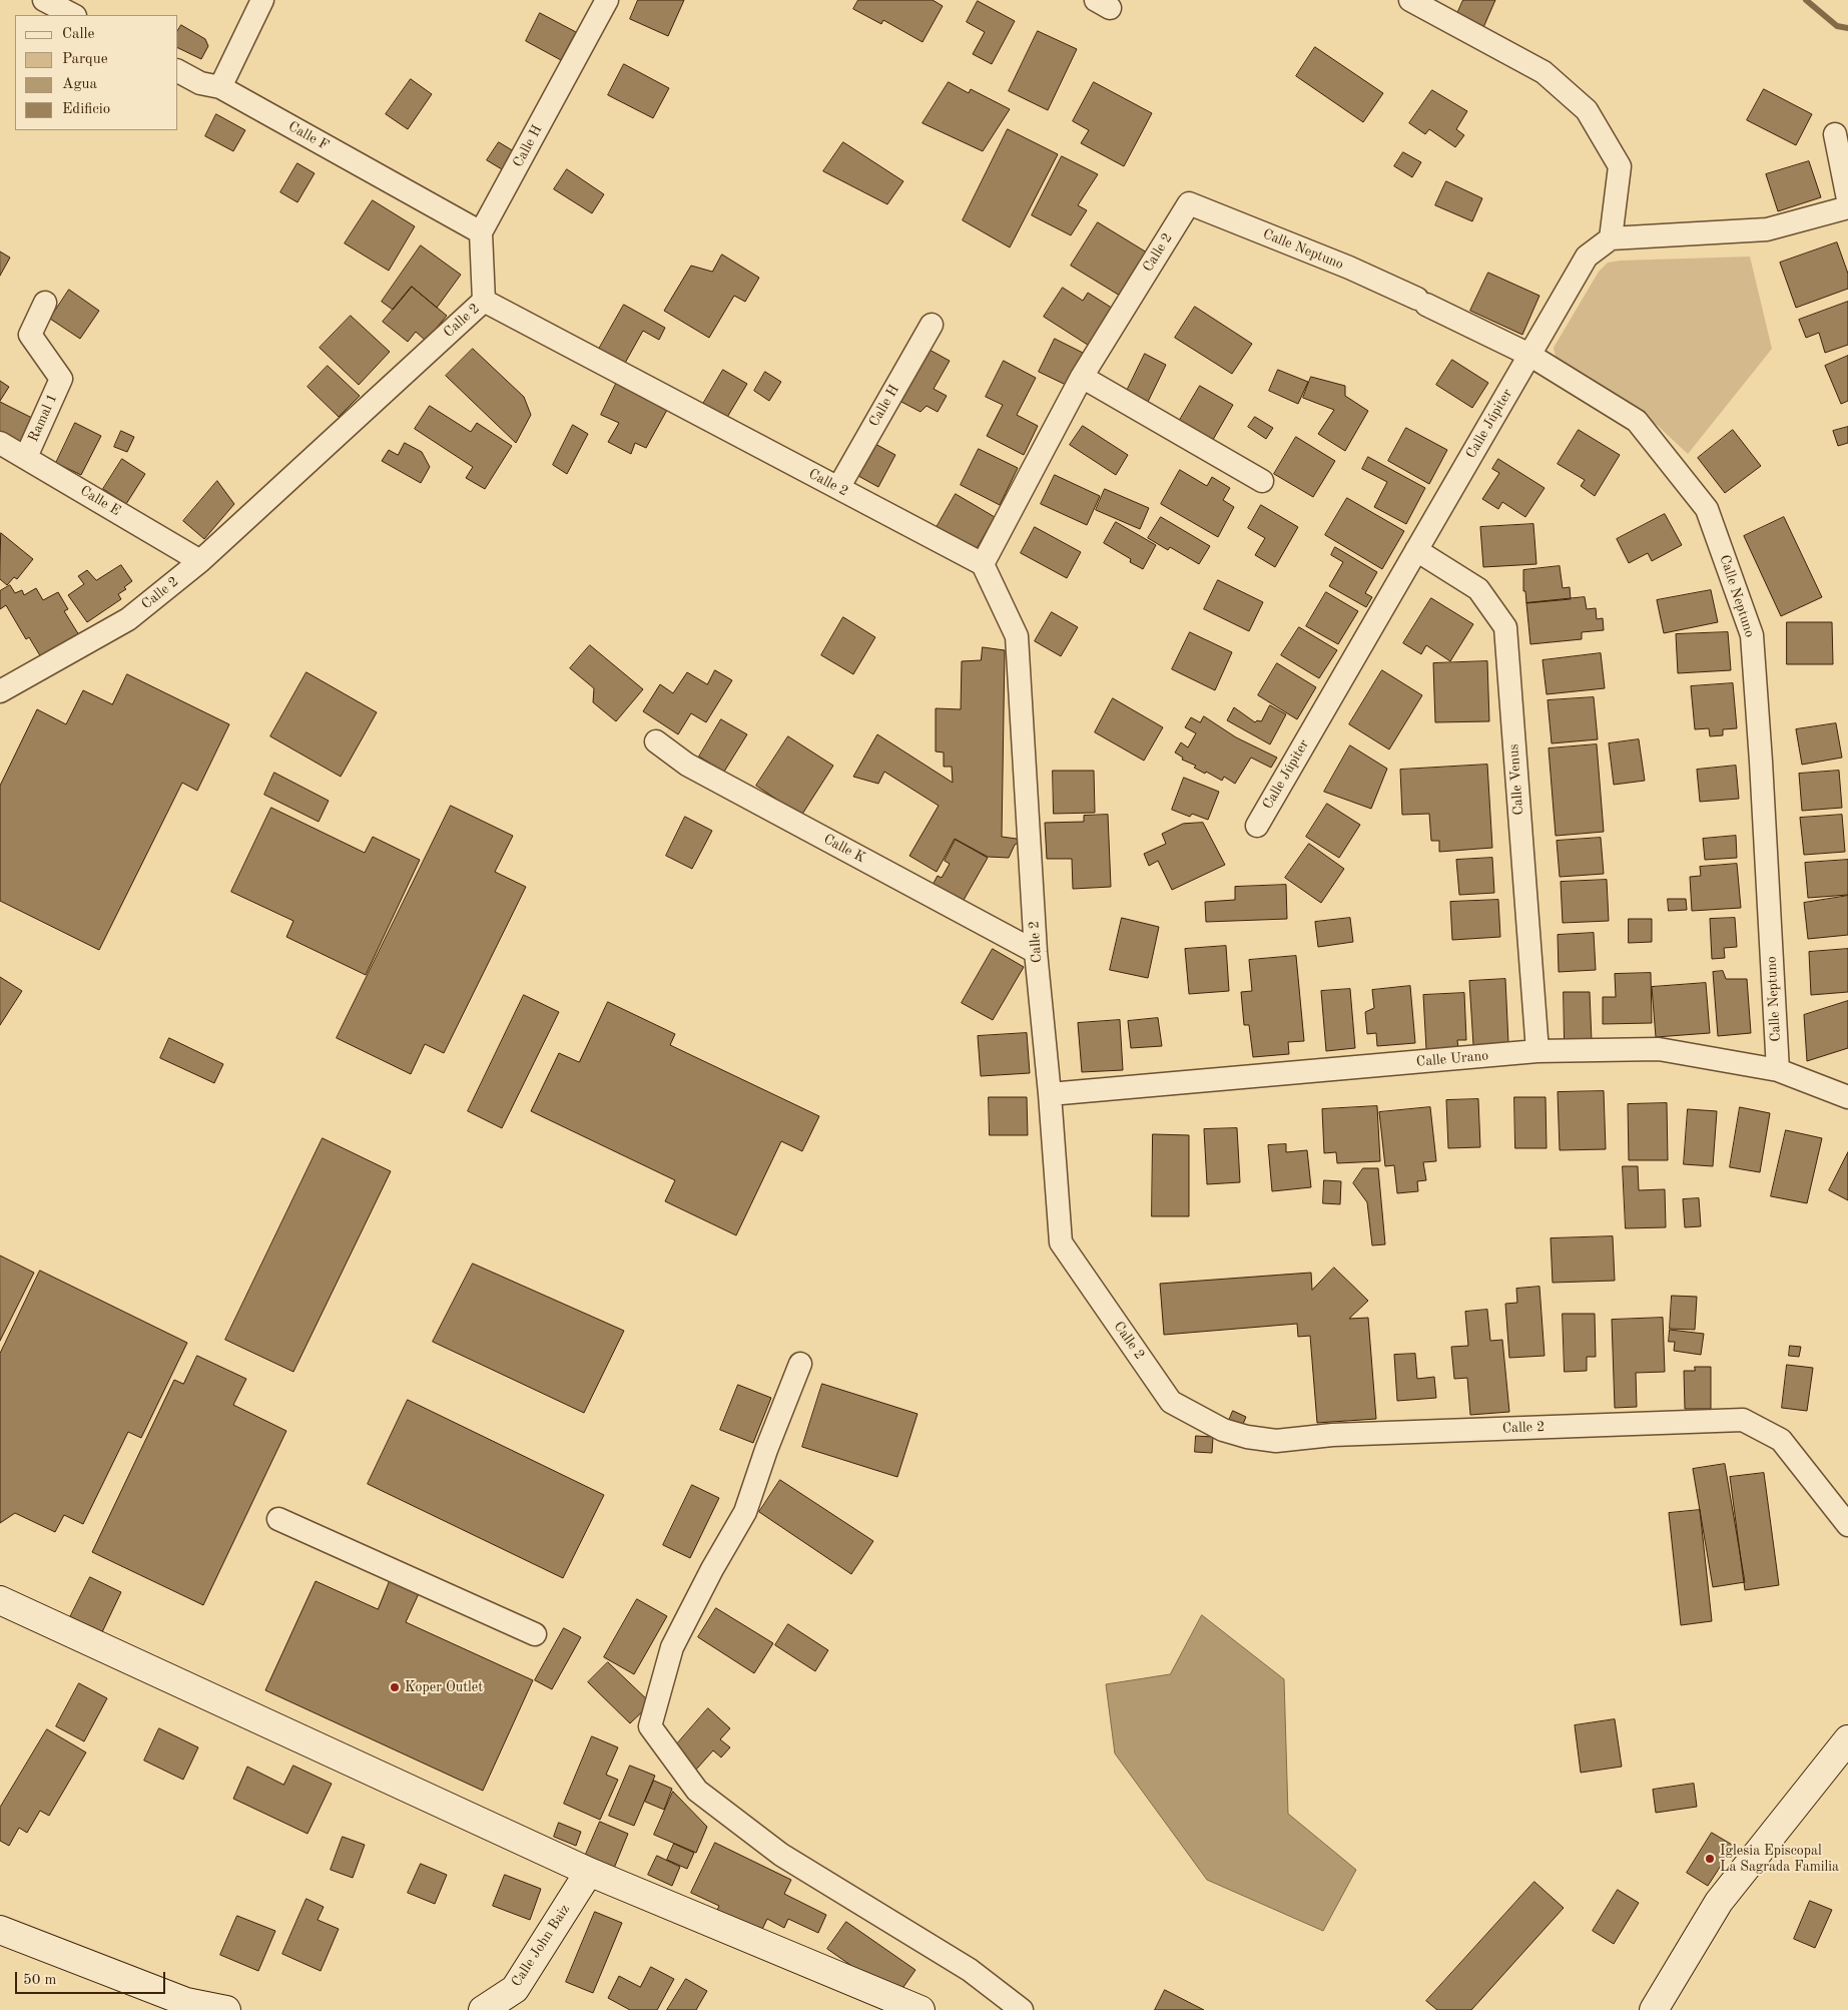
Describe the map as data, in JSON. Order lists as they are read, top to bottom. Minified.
{"streets":{"street":["Calle F","Calle H","Calle Neptuno","Calle 2","Ramal 1","Calle Júpiter","Calle E","Calle Venus","Calle K","Calle Urano","Calle John Baiz"]},"crossings":[["Calle F","Calle H"],["Calle H","Calle 2"],["Calle Neptuno","Calle 2"],["Calle Neptuno","Calle Júpiter"],["Calle Neptuno","Calle Urano"],["Calle 2","Calle E"],["Calle 2","Calle K"],["Calle 2","Calle Urano"],["Ramal 1","Calle E"],["Calle Júpiter","Calle Venus"],["Calle Venus","Calle Urano"]],"places":["Koper Outlet","Iglesia Episcopal La Sagrada Familia"],"legend":["Calle","Parque","Agua","Edificio"],"scale_bar":"50 m"}
